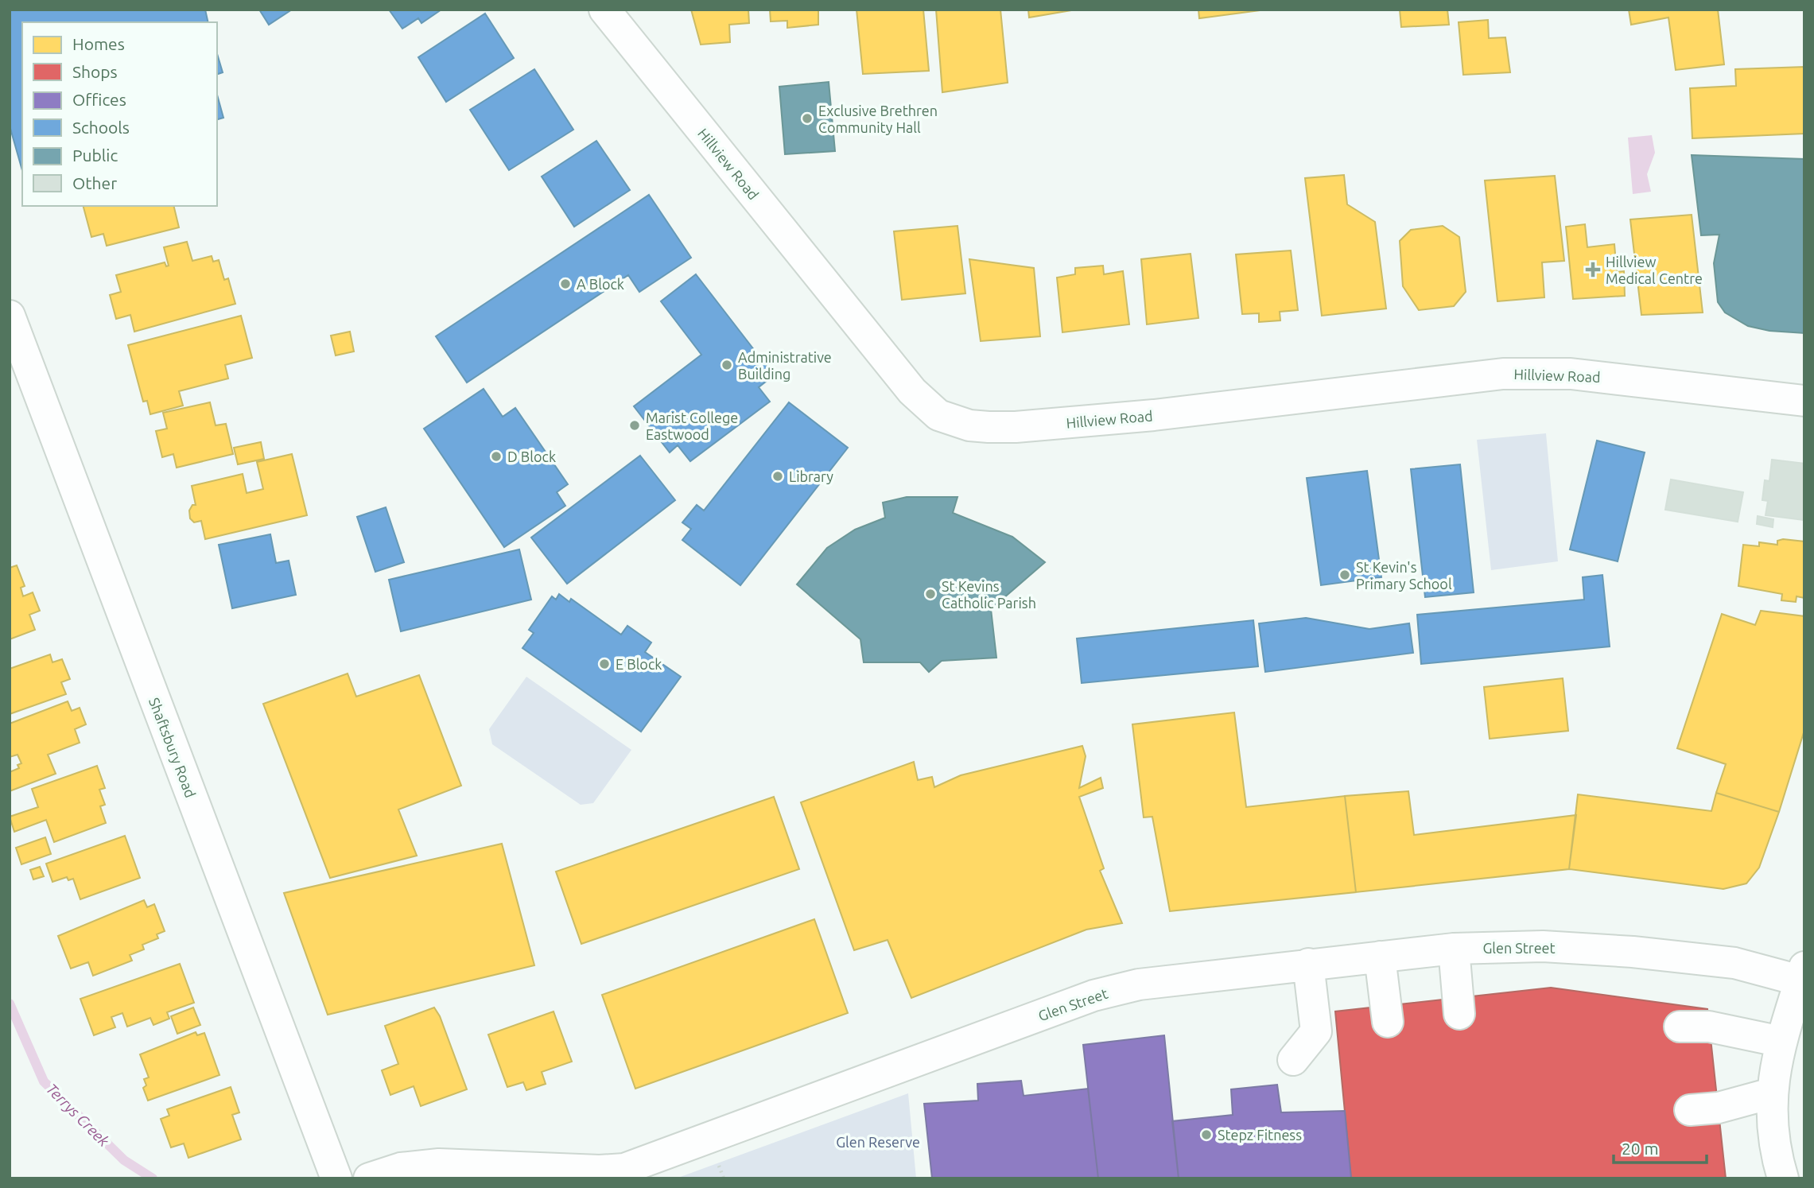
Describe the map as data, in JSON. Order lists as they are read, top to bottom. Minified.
{"streets":{"street":["Hillview Road","Shaftsbury Road","Glen Street"]},"water":["Terrys Creek"],"parks":["Glen Reserve"],"places":{"other":["Exclusive Brethren Community Hall","A Block","Administrative Building","Marist College Eastwood","D Block","Library","St Kevin's Primary School","St Kevins Catholic Parish","E Block","Stepz Fitness"],"health":["Hillview Medical Centre"]},"legend":["Homes","Shops","Offices","Schools","Public","Other"],"scale_bar":"20 m"}
